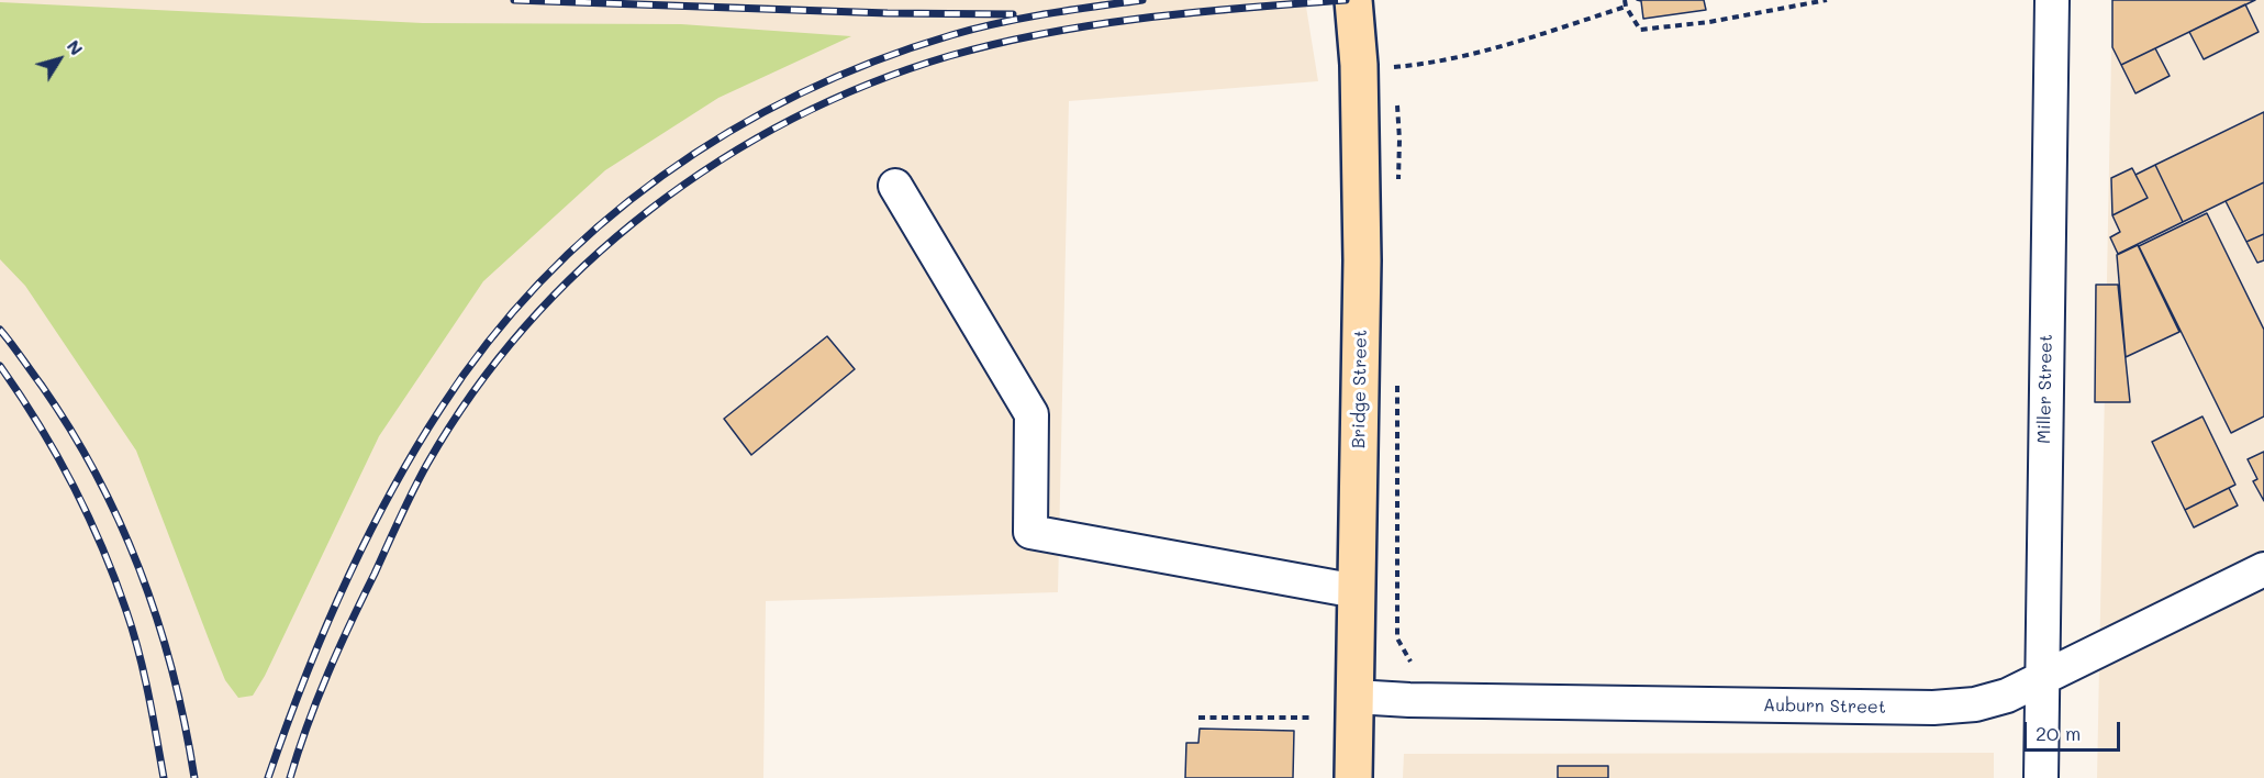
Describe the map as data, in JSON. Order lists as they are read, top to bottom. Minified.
{"streets":{"main road":["Bridge Street"],"street":["Miller Street","Auburn Street"]},"crossings":[["Bridge Street","Auburn Street"],["Miller Street","Auburn Street"]],"scale_bar":"20 m","north":"top right"}
